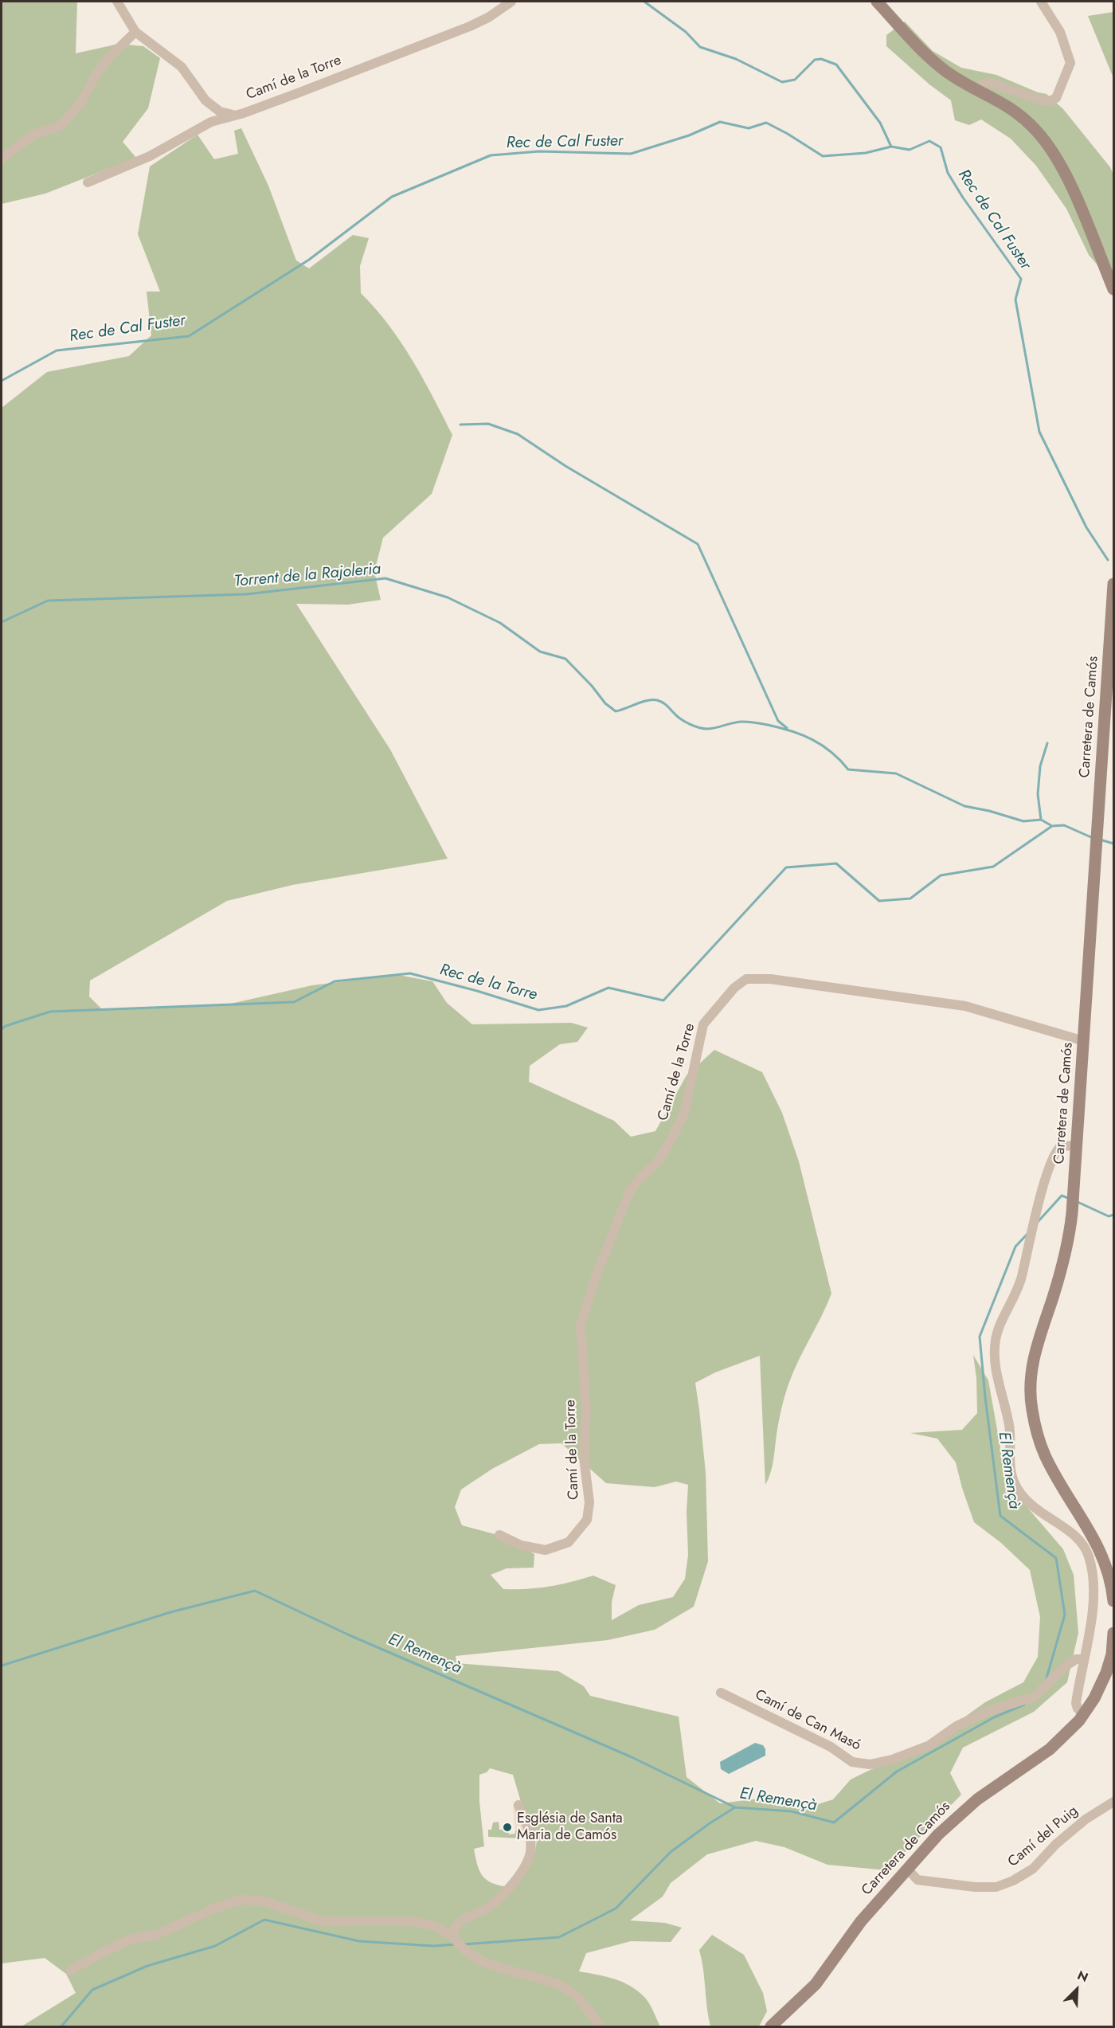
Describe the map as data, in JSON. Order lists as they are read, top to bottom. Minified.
{"streets":{"street":["Camí de la Torre","Carretera de Camós","Camí de Can Masó","Camí del Puig"]},"crossings":[["Camí de la Torre","Carretera de Camós"],["Carretera de Camós","Camí del Puig"]],"water":["Rec de Cal Fuster","Torrent de la Rajoleria","Rec de la Torre","El Remençà"],"places":["Església de Santa Maria de Camós"],"north":"top right"}
